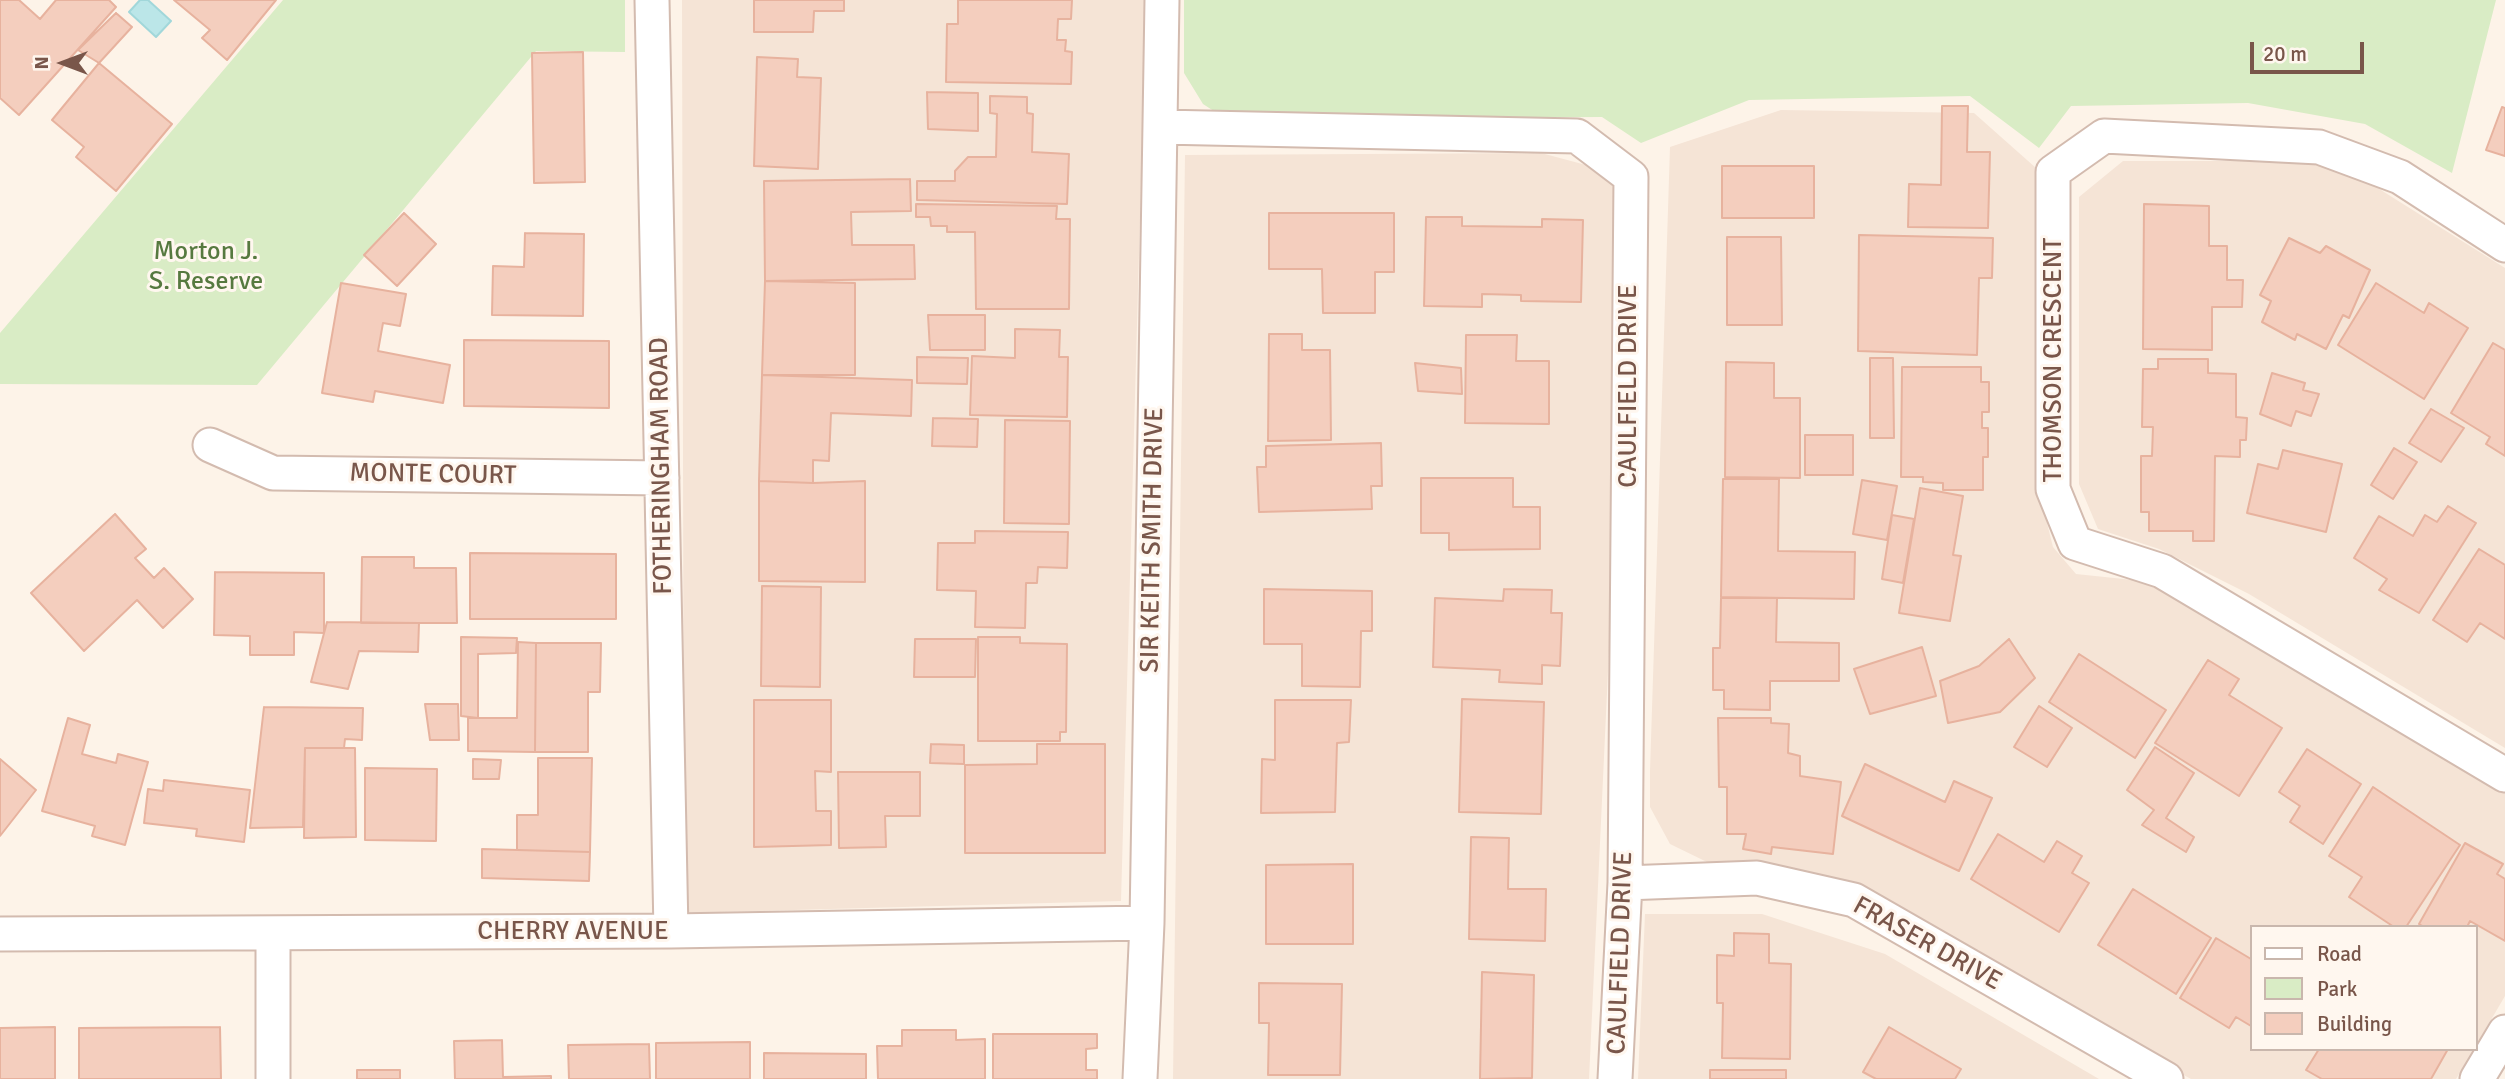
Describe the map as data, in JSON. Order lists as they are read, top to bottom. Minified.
{"streets":{"street":["THOMSON CRESCENT","CAULFIELD DRIVE","FOTHERINGHAM ROAD","MONTE COURT","SIR KEITH SMITH DRIVE","CHERRY AVENUE","FRASER DRIVE"]},"crossings":[["CAULFIELD DRIVE","SIR KEITH SMITH DRIVE"],["CAULFIELD DRIVE","FRASER DRIVE"],["FOTHERINGHAM ROAD","MONTE COURT"],["FOTHERINGHAM ROAD","CHERRY AVENUE"],["SIR KEITH SMITH DRIVE","CHERRY AVENUE"]],"parks":["Morton J. S. Reserve"],"legend":["Road","Park","Building"],"scale_bar":"20 m","north":"left"}
